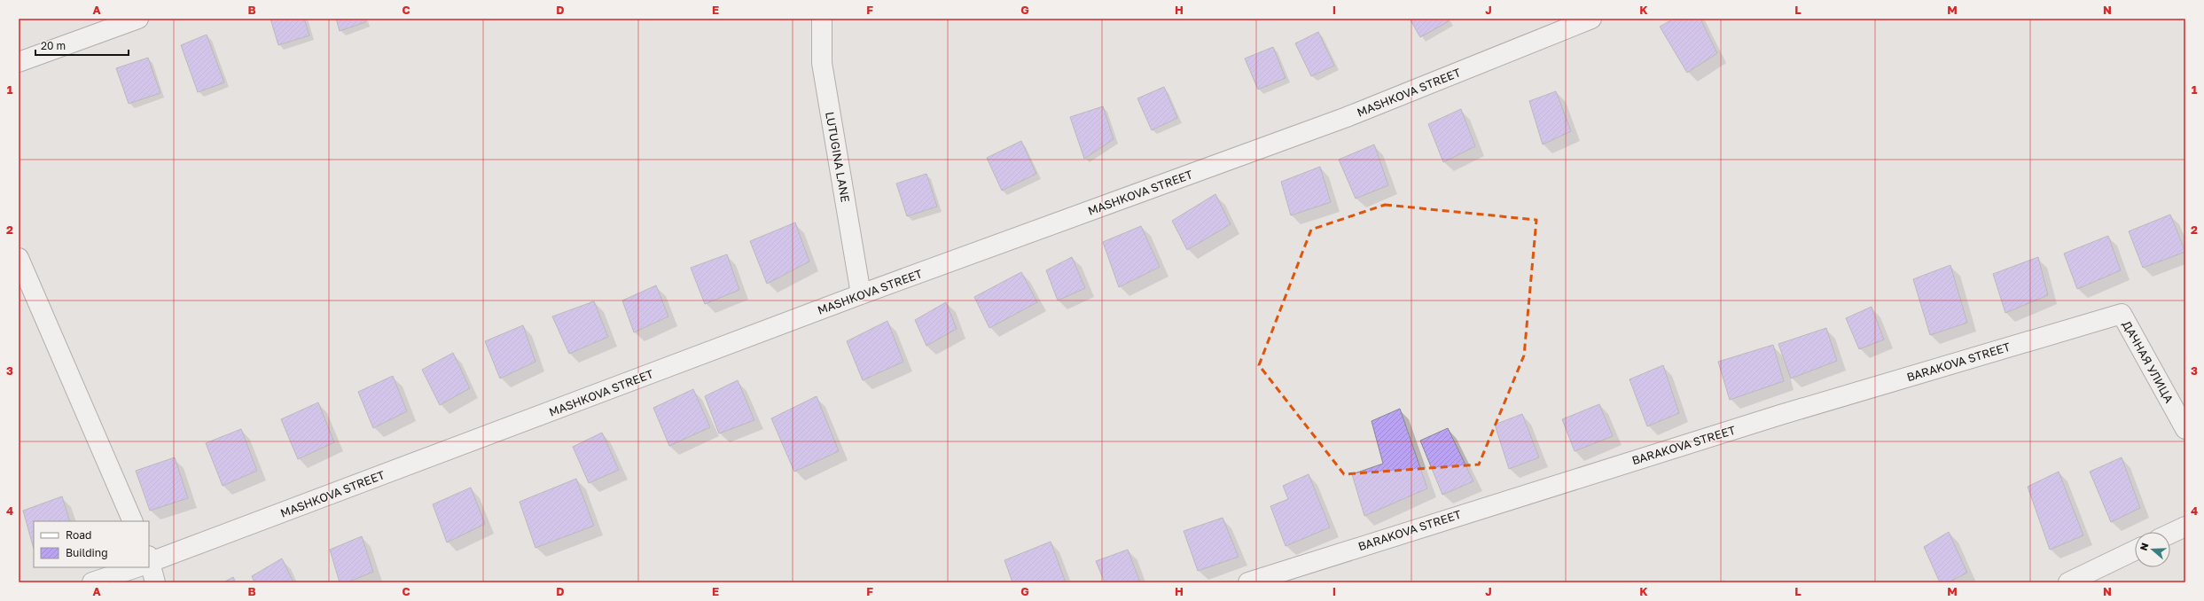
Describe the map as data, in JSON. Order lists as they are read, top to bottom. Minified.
{"streets":{"street":["MASHKOVA STREET","LUTUGINA LANE","BARAKOVA STREET","ДАЧНАЯ УЛИЦА"]},"crossings":[["MASHKOVA STREET","LUTUGINA LANE"],["BARAKOVA STREET","ДАЧНАЯ УЛИЦА"]],"legend":["Road","Building"],"scale_bar":"20 m","north":"left","grid":{"columns":["A","B","C","D","E","F","G","H","I","J","K","L","M","N"],"rows":["1","2","3","4"]}}
